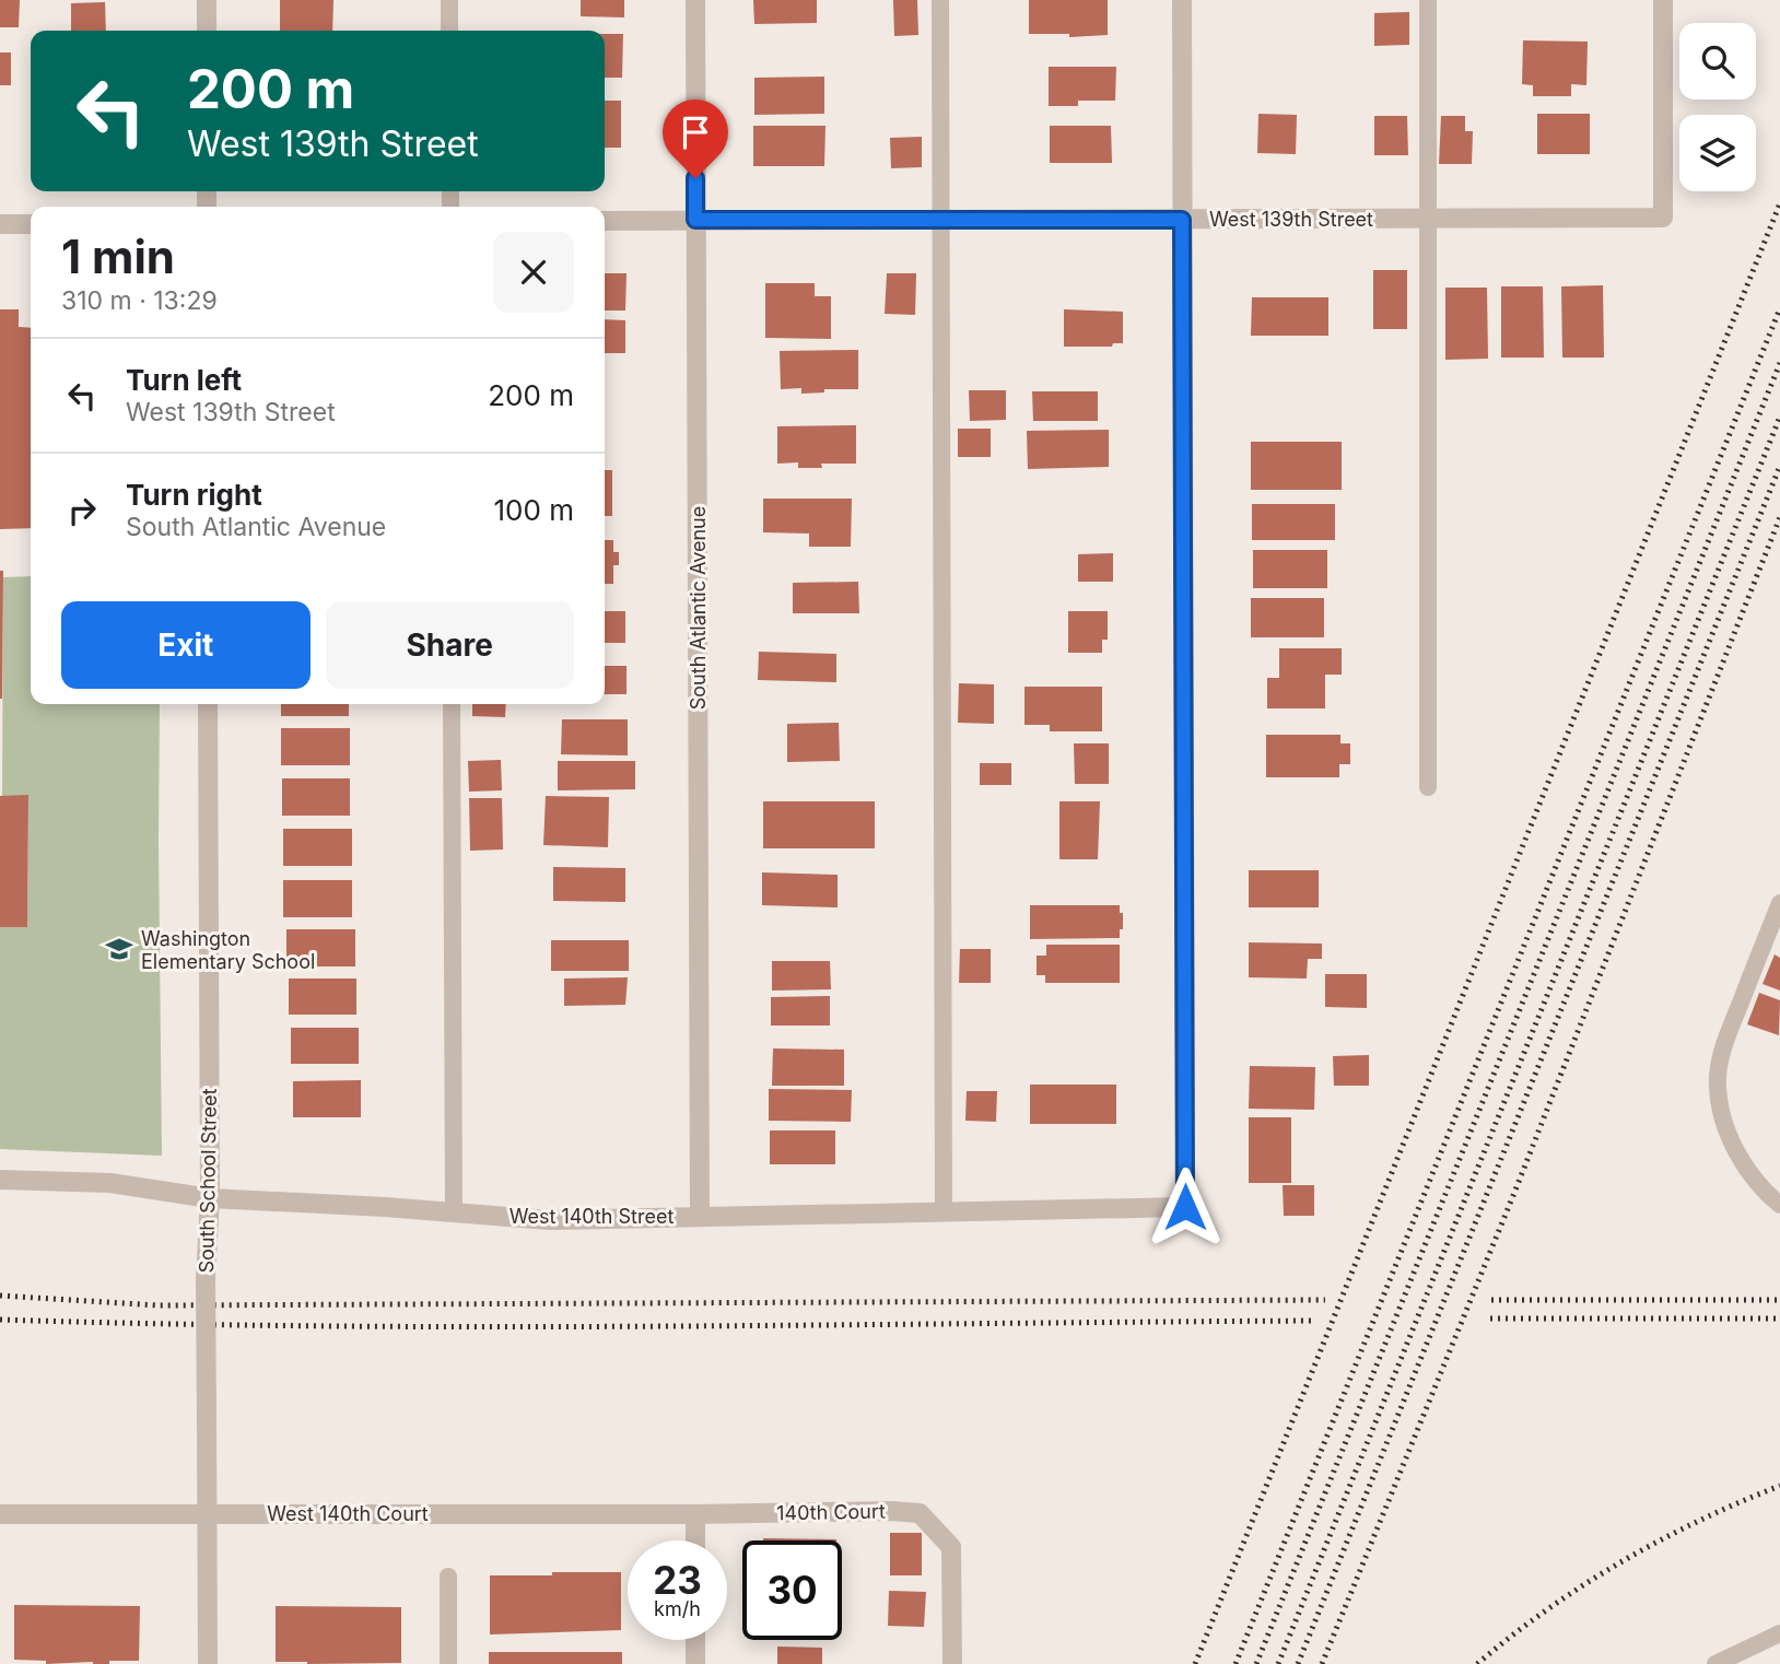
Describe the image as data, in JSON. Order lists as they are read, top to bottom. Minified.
{"streets":{"street":["West 139th Street","South Atlantic Avenue","South School Street","West 140th Street","140th Court","West 140th Court"]},"crossings":[["West 139th Street","South Atlantic Avenue"],["West 139th Street","West 140th Street"],["South Atlantic Avenue","West 140th Street"],["South School Street","West 140th Street"],["South School Street","West 140th Court"],["140th Court","West 140th Court"]],"places":{"school or university":["Washington Elementary School"]},"page":{"turn":["200 m","West 139th Street"],"heading":["1 min","310 m · 13:29"],"list":[{"name":"Turn left","note":"West 139th Street","value":"200 m"},{"name":"Turn right","note":"South Atlantic Avenue","value":"100 m"}],"buttons":["Exit","Share"],"speed":"23 km/h","limit":"30"}}
